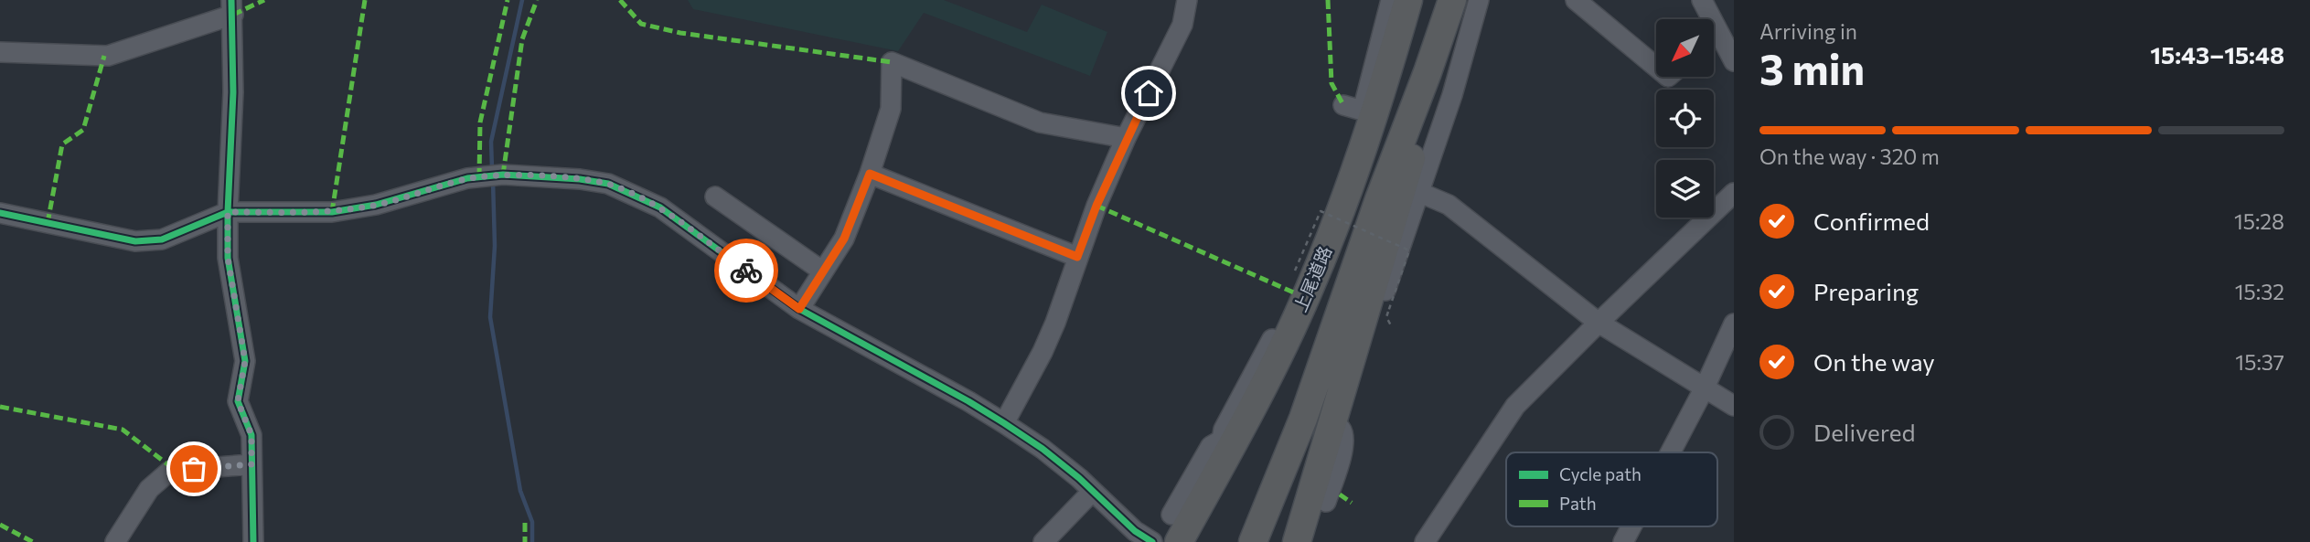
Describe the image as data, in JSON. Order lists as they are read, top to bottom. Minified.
{"streets":{"highway":["上尾道路"]},"legend":["Cycle path","Path"],"north":"bottom left","page":{"heading":["3 min","Arriving in","15:43–15:48"],"bar":"On the way · 320 m","list":[["Confirmed","15:28"],["Preparing","15:32"],["On the way","15:37"],"Delivered"]}}
